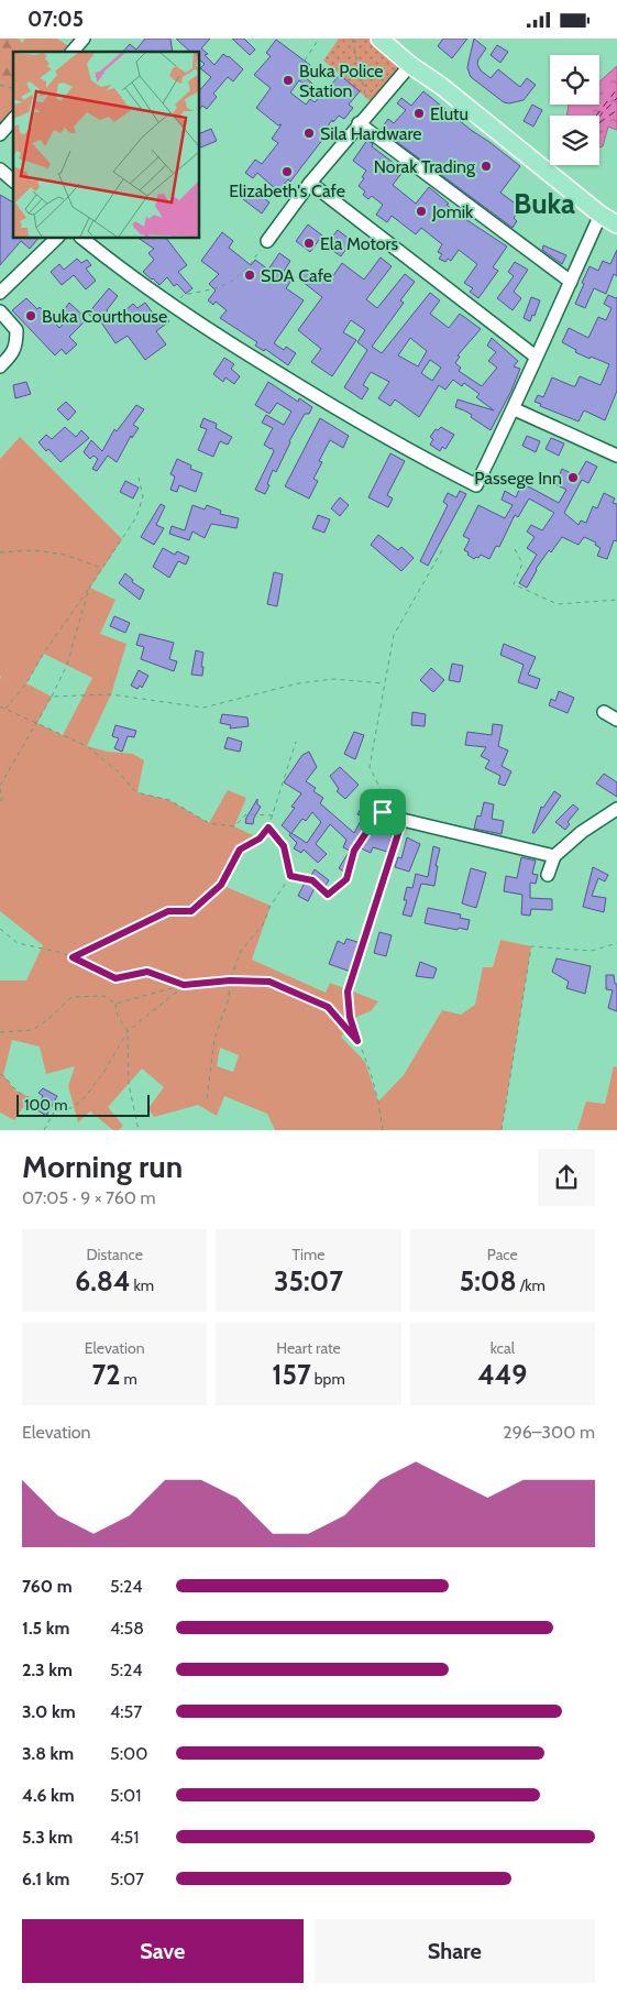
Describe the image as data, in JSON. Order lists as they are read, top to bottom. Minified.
{"districts":["Buka"],"places":["Buka Police Station","Elutu","Sila Hardware","Norak Trading","Elizabeth's Cafe","Jomik","Ela Motors","SDA Cafe","Buka Courthouse","Passege Inn"],"scale_bar":"100 m","page":{"status":"07:05","scale":"100 m","heading":["Morning run","07:05 · 9 × 760 m"],"stats":[["Distance","6.84 km"],["Time","35:07"],["Pace","5:08 /km"],["Elevation","72 m"],["Heart rate","157 bpm"],["kcal","449"]],"chart":["Elevation","296–300 m"],"list":[{"name":"760 m","note":"5:24"},{"name":"1.5 km","note":"4:58"},{"name":"2.3 km","note":"5:24"},{"name":"3.0 km","note":"4:57"},{"name":"3.8 km","note":"5:00"},{"name":"4.6 km","note":"5:01"},{"name":"5.3 km","note":"4:51"},{"name":"6.1 km","note":"5:07"}],"buttons":["Save","Share"]}}
